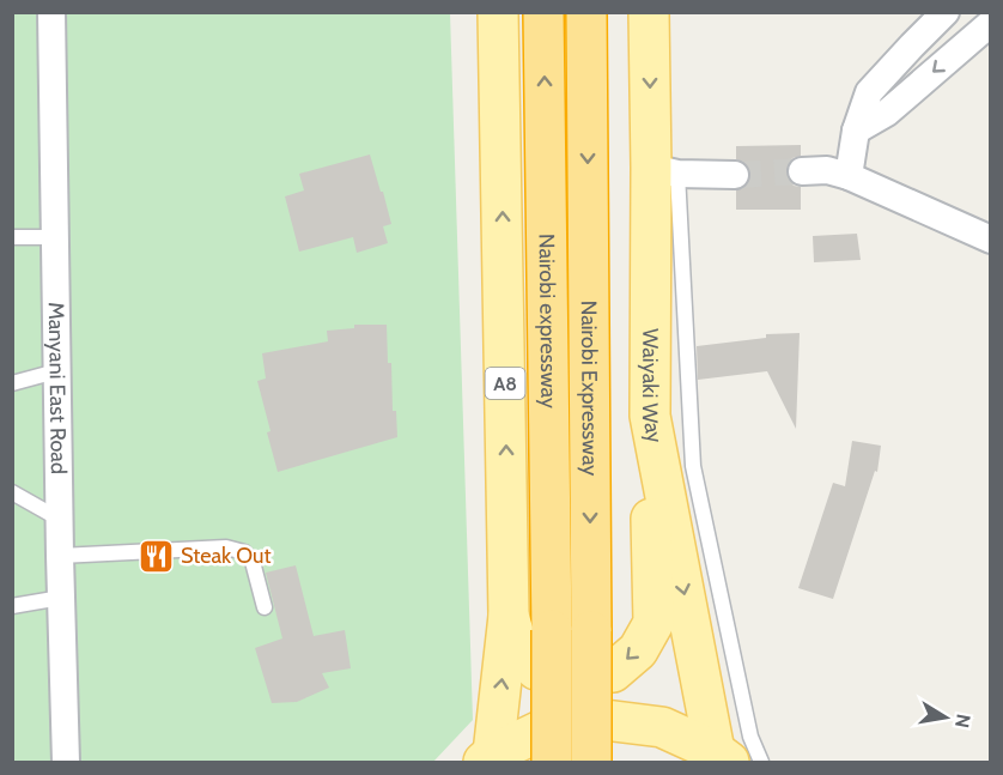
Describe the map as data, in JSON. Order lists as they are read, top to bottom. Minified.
{"streets":{"highway":["Nairobi expressway","A8","Nairobi Expressway"],"main road":["Waiyaki Way"],"street":["Manyani East Road"]},"one_way":["Nairobi expressway","Nairobi Expressway"],"places":{"restaurant":["Steak Out"]},"north":"right"}
